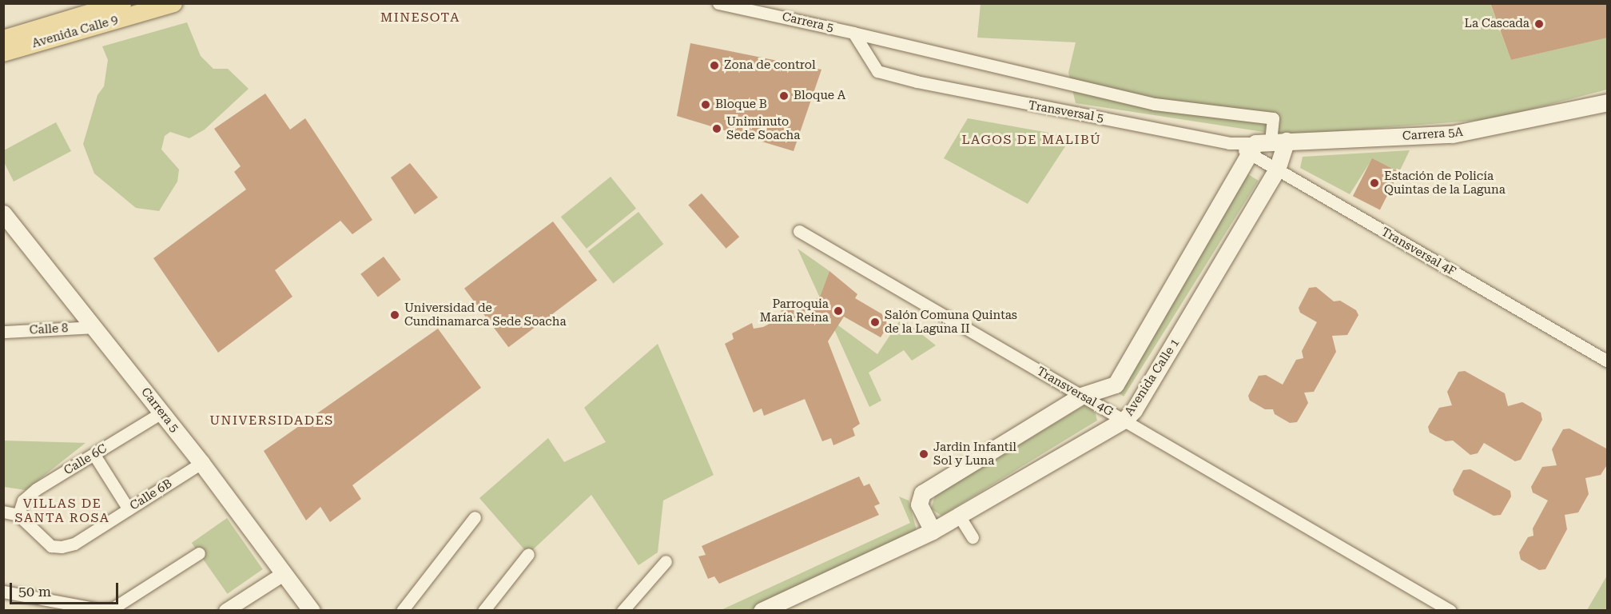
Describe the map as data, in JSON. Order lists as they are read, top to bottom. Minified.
{"streets":{"main road":["Carrera 5","Avenida Calle 9","Carrera 5A","Avenida Calle 1"],"street":["Transversal 5","Transversal 4F","Calle 8","Transversal 4G","Calle 6C","Calle 6B"]},"crossings":[["Carrera 5","Transversal 5"],["Carrera 5","Carrera 5A"],["Carrera 5","Transversal 4F"],["Carrera 5","Calle 8"],["Carrera 5","Avenida Calle 1"],["Carrera 5","Calle 6C"],["Carrera 5","Calle 6B"],["Transversal 5","Carrera 5A"],["Transversal 5","Transversal 4F"],["Transversal 5","Avenida Calle 1"],["Carrera 5A","Transversal 4F"],["Carrera 5A","Avenida Calle 1"],["Transversal 4F","Avenida Calle 1"],["Avenida Calle 1","Transversal 4G"],["Calle 6C","Calle 6B"]],"districts":["MINESOTA","LAGOS DE MALIBÚ","UNIVERSIDADES","VILLAS DE SANTA ROSA"],"places":["La Cascada","Zona de control","Bloque A","Bloque B","Uniminuto Sede Soacha","Estación de Policía Quintas de la Laguna","Parroquia María Reina","Universidad de Cundinamarca Sede Soacha","Salón Comuna Quintas de la Laguna II","Jardin Infantil Sol y Luna"],"scale_bar":"50 m"}
